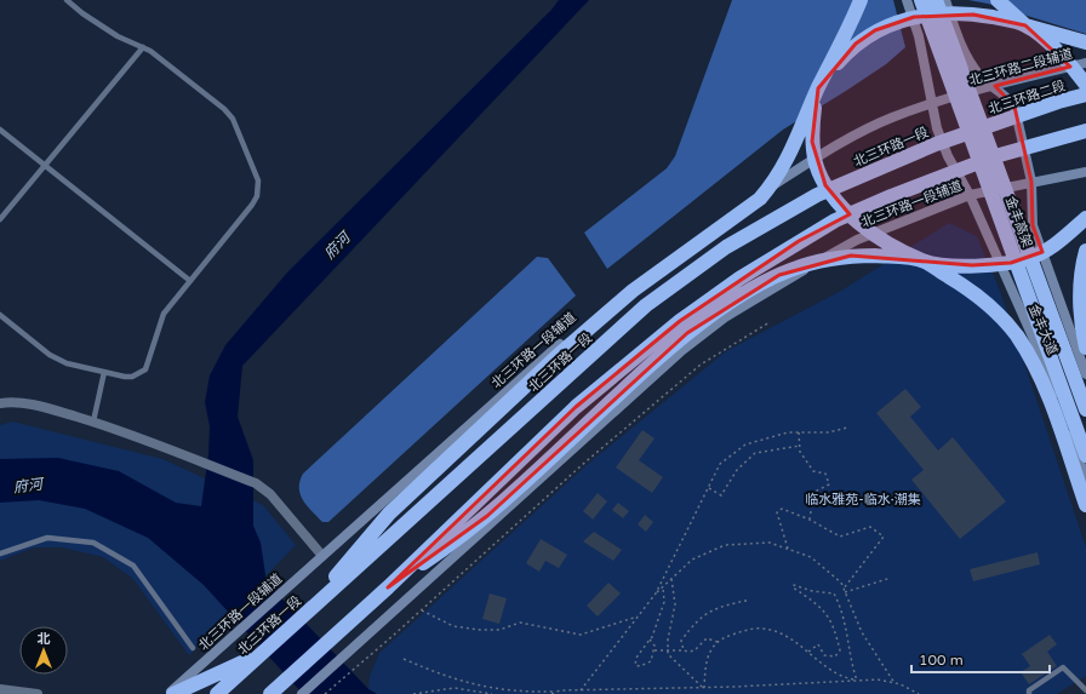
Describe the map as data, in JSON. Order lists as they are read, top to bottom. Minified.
{"streets":{"highway":["北三环路二段","北三环路一段","金丰高架"],"main road":["北三环路二段辅道","北三环路一段辅道","金丰大道"]},"crossings":[["北三环路二段辅道","北三环路一段辅道"],["北三环路二段","北三环路一段"],["北三环路一段辅道","金丰大道"]],"water":["府河"],"parks":["临水雅苑-临水·潮集"],"scale_bar":"100 m","north":"top"}
